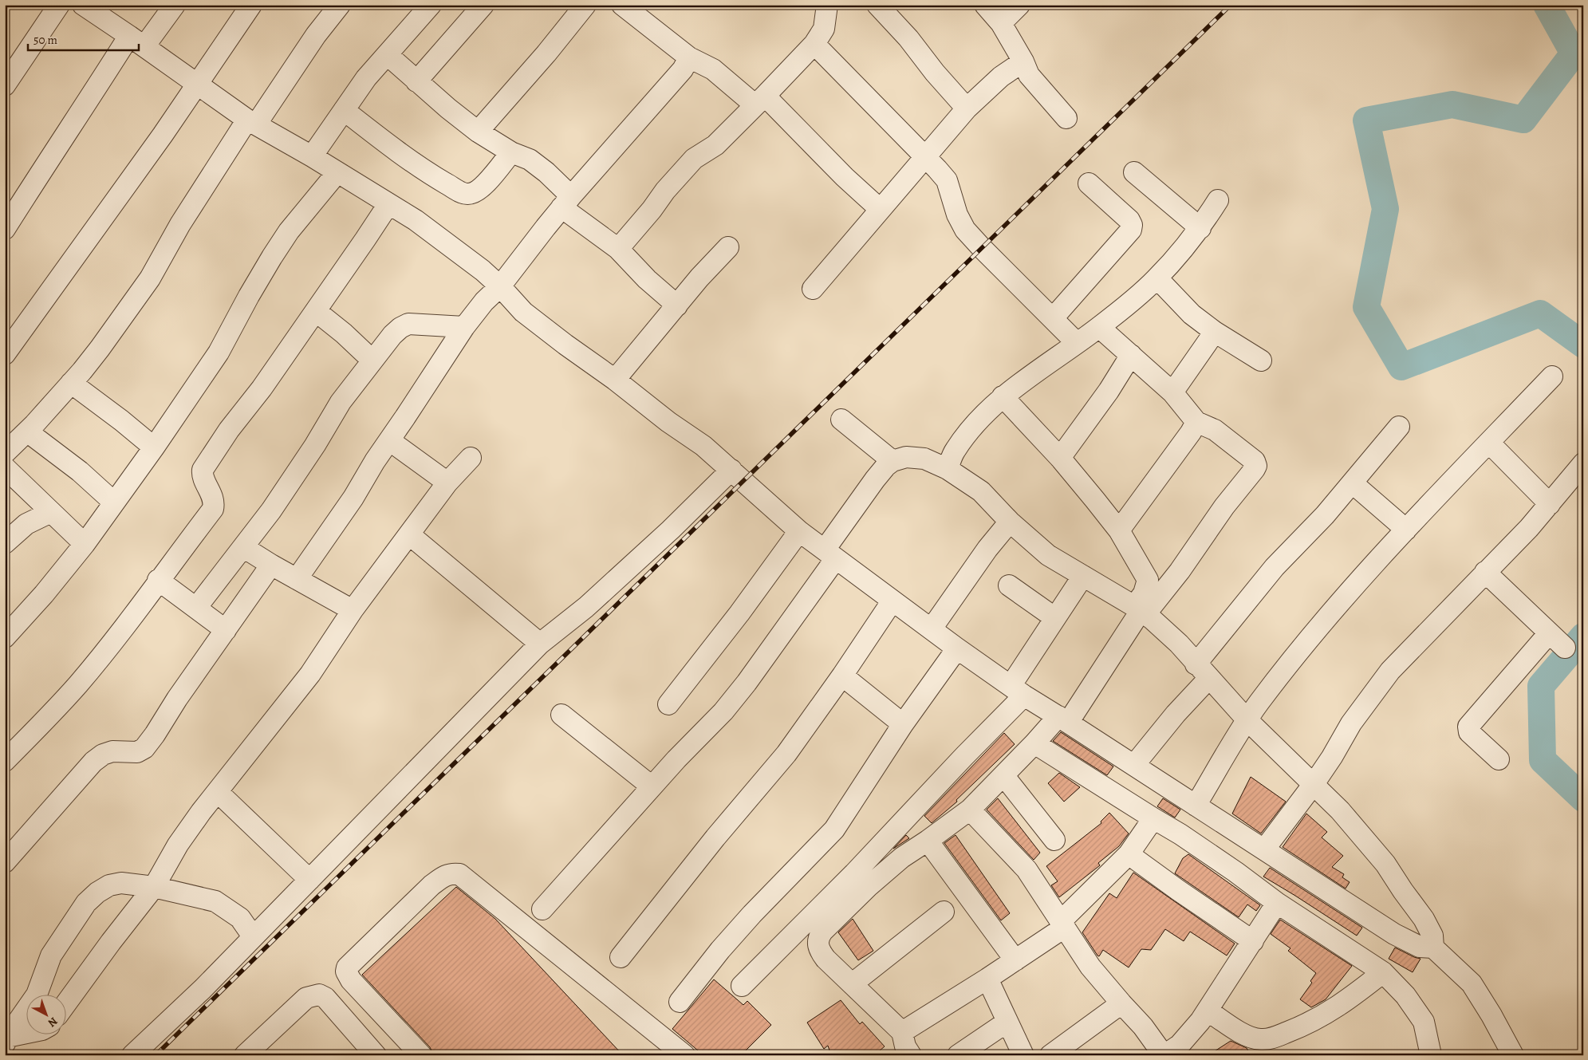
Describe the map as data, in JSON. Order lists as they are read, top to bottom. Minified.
{"scale_bar":"50 m","north":"bottom right"}
